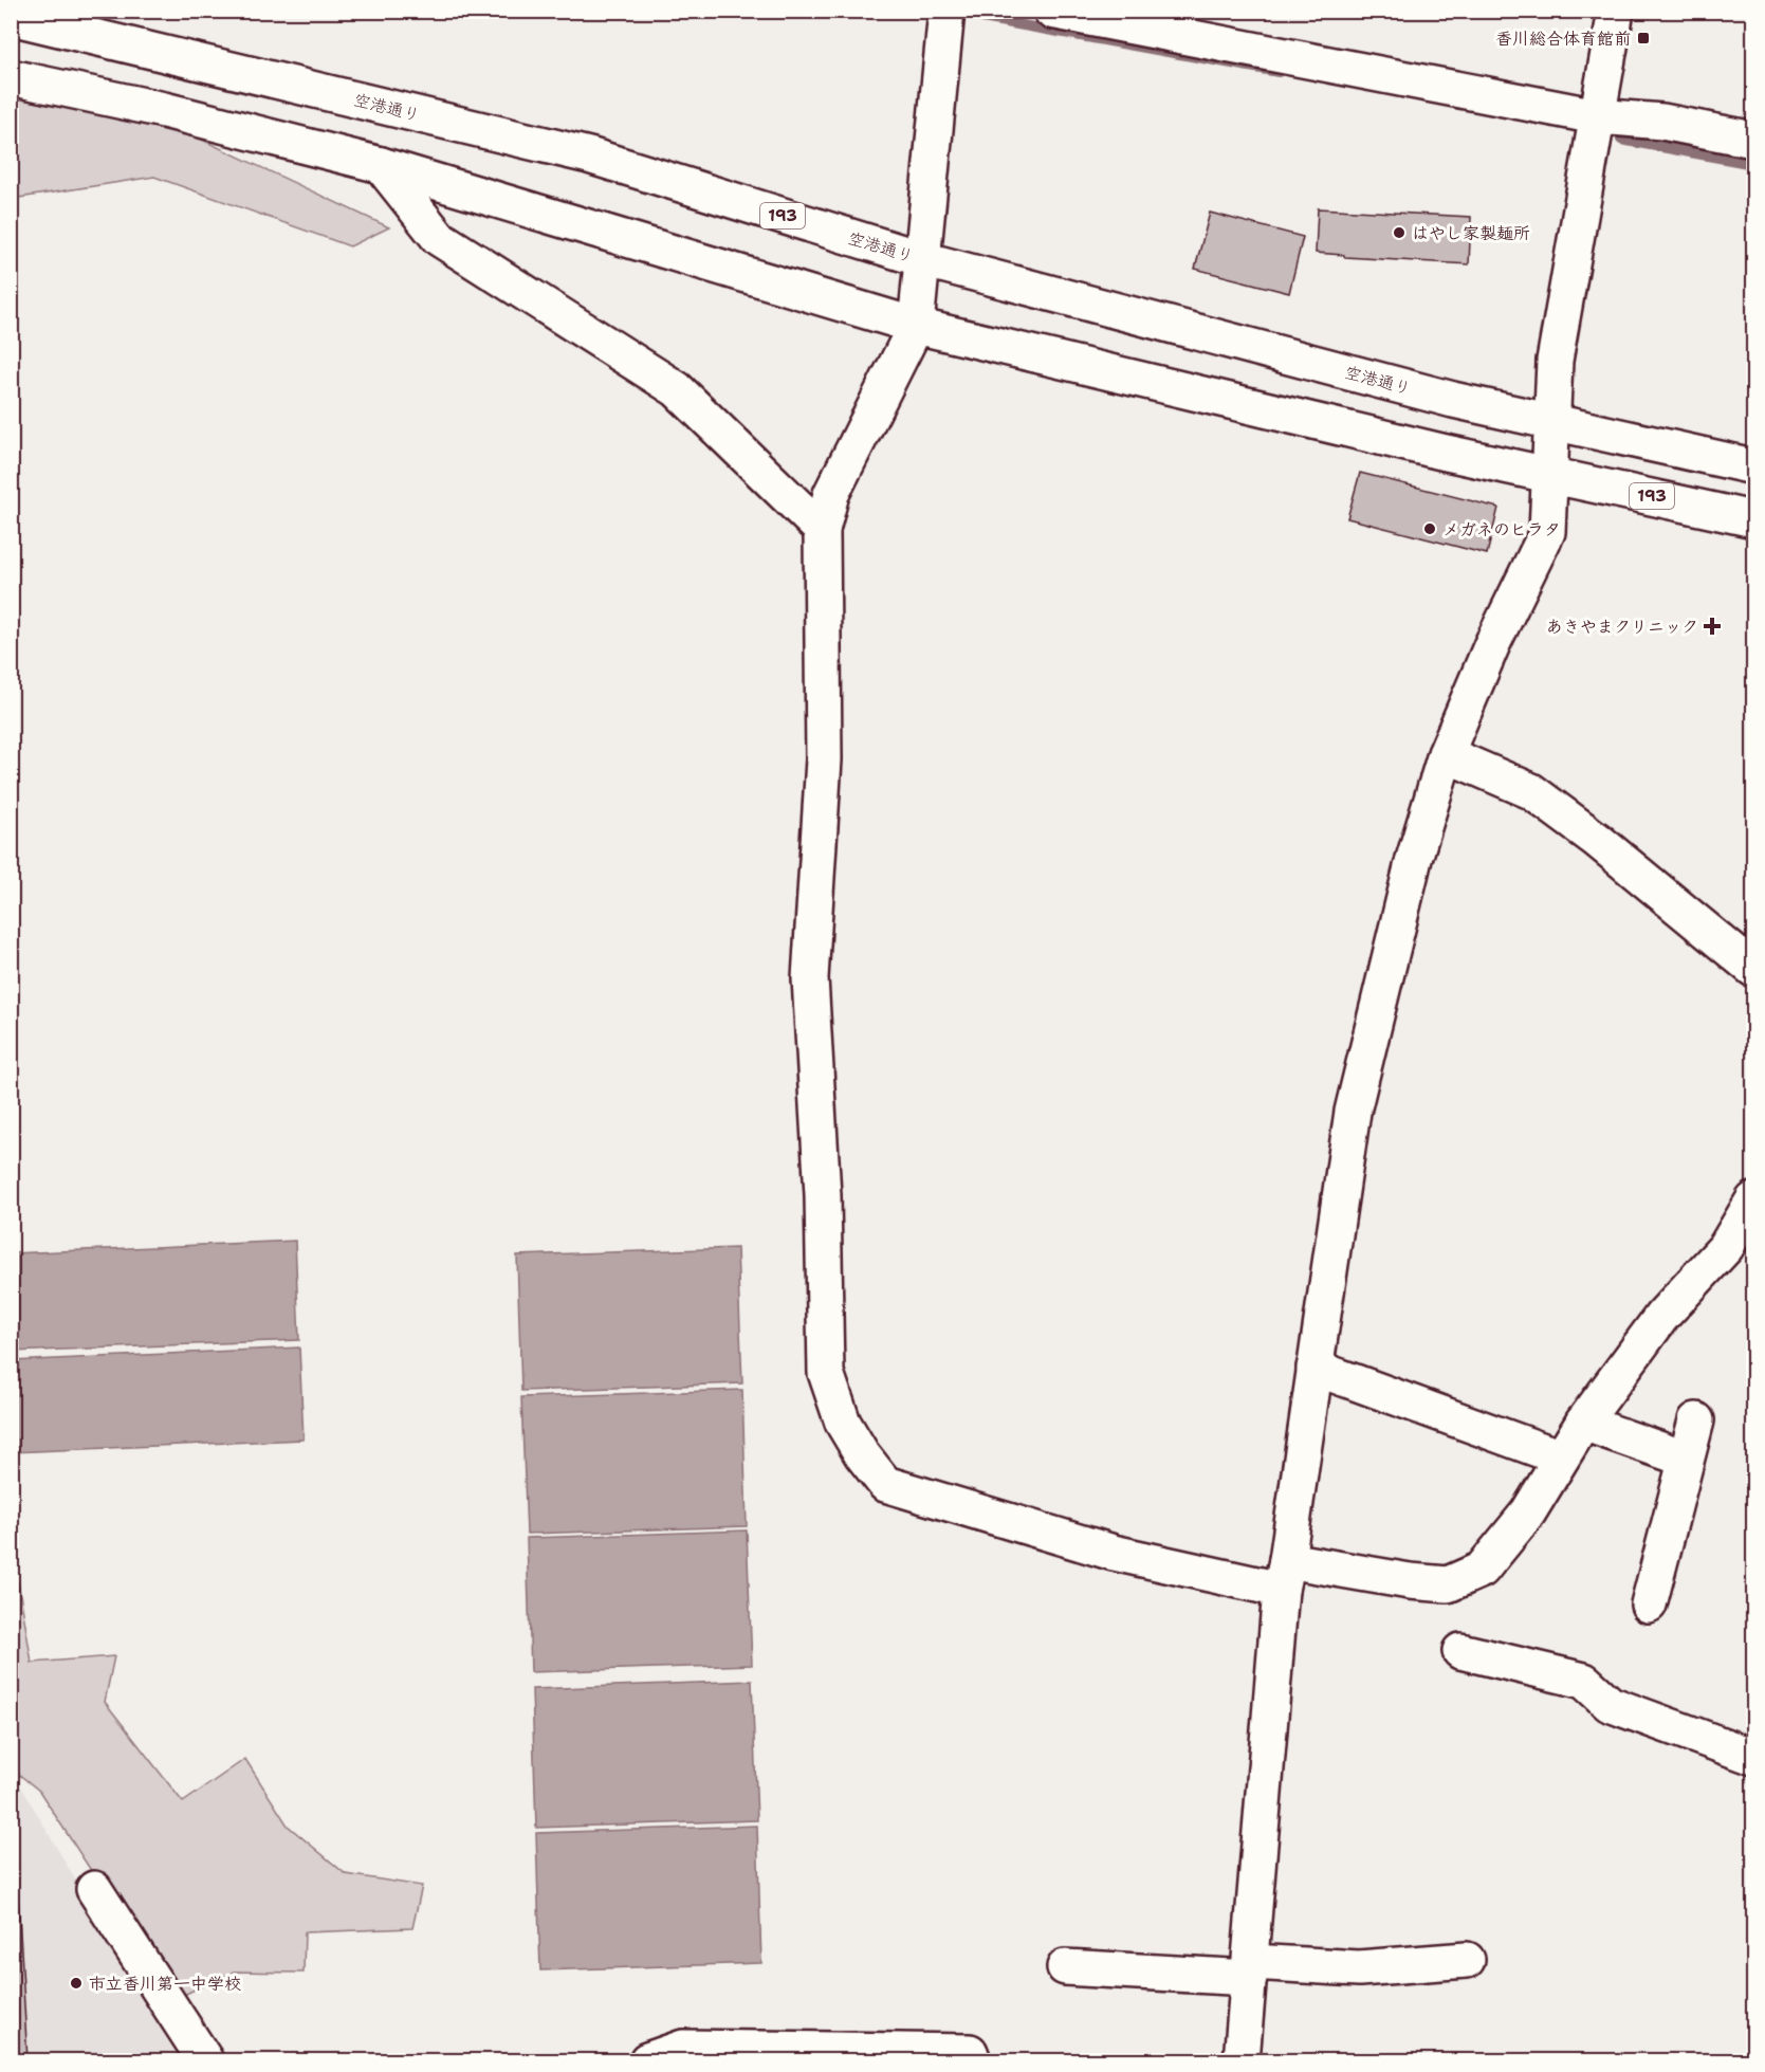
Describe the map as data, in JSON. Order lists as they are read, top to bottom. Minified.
{"streets":{"main road":["空港通り","193"]},"places":{"transit":["香川総合体育館前"],"other":["はやし家製麺所","メガネのヒラタ","市立香川第一中学校"],"health":["あきやまクリニック"]}}
